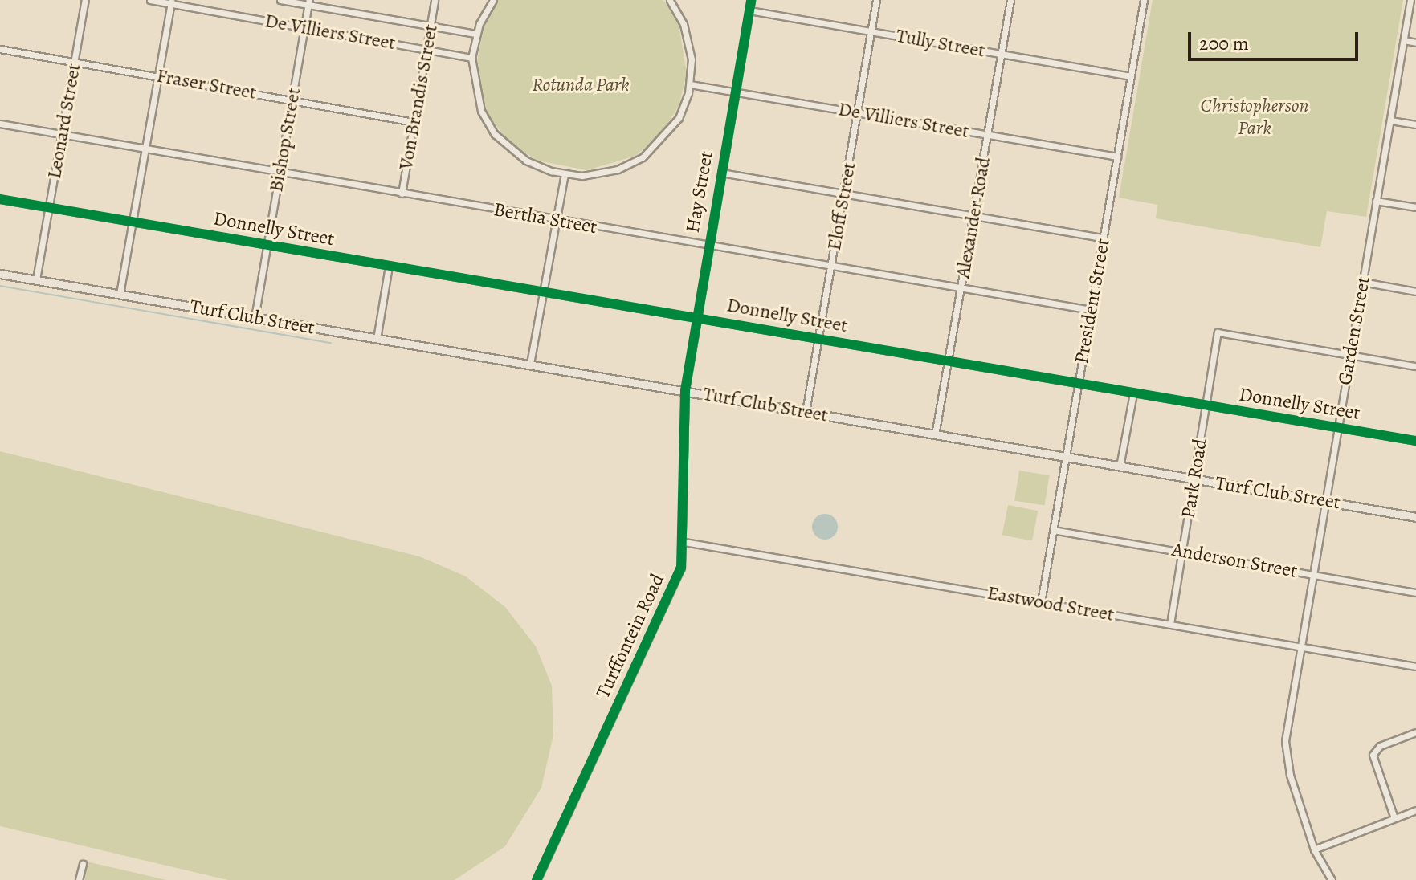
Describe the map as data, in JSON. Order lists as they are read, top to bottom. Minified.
{"streets":{"main road":["Turf Club Street"],"street":["De Villiers Street","Tully Street","Fraser Street","Von Brandis Street","Leonard Street","Bishop Street","Hay Street","Eloff Street","Alexander Road","Bertha Street","Donnelly Street","President Street","Garden Street","Park Road","Anderson Street","Eastwood Street","Turffontein Road"]},"crossings":[["De Villiers Street","Von Brandis Street"],["De Villiers Street","Bishop Street"],["De Villiers Street","Hay Street"],["De Villiers Street","Eloff Street"],["De Villiers Street","Alexander Road"],["De Villiers Street","President Street"],["Tully Street","Hay Street"],["Tully Street","Eloff Street"],["Tully Street","Alexander Road"],["Tully Street","President Street"],["Fraser Street","Von Brandis Street"],["Fraser Street","Leonard Street"],["Fraser Street","Bishop Street"],["Von Brandis Street","Bertha Street"],["Leonard Street","Bertha Street"],["Leonard Street","Donnelly Street"],["Leonard Street","Turf Club Street"],["Bishop Street","Bertha Street"],["Bishop Street","Donnelly Street"],["Bishop Street","Turf Club Street"],["Hay Street","Bertha Street"],["Hay Street","Donnelly Street"],["Hay Street","Turf Club Street"],["Hay Street","Turffontein Road"],["Eloff Street","Bertha Street"],["Eloff Street","Donnelly Street"],["Eloff Street","Turf Club Street"],["Alexander Road","Bertha Street"],["Alexander Road","Donnelly Street"],["Alexander Road","Turf Club Street"],["Bertha Street","President Street"],["Donnelly Street","President Street"],["Donnelly Street","Garden Street"],["Donnelly Street","Park Road"],["President Street","Turf Club Street"],["President Street","Anderson Street"],["President Street","Eastwood Street"],["Turf Club Street","Garden Street"],["Turf Club Street","Park Road"],["Turf Club Street","Turffontein Road"],["Garden Street","Park Road"],["Garden Street","Anderson Street"],["Garden Street","Eastwood Street"],["Park Road","Anderson Street"],["Park Road","Eastwood Street"],["Eastwood Street","Turffontein Road"]],"parks":["Rotunda Park","Christopherson Park"],"scale_bar":"200 m"}
